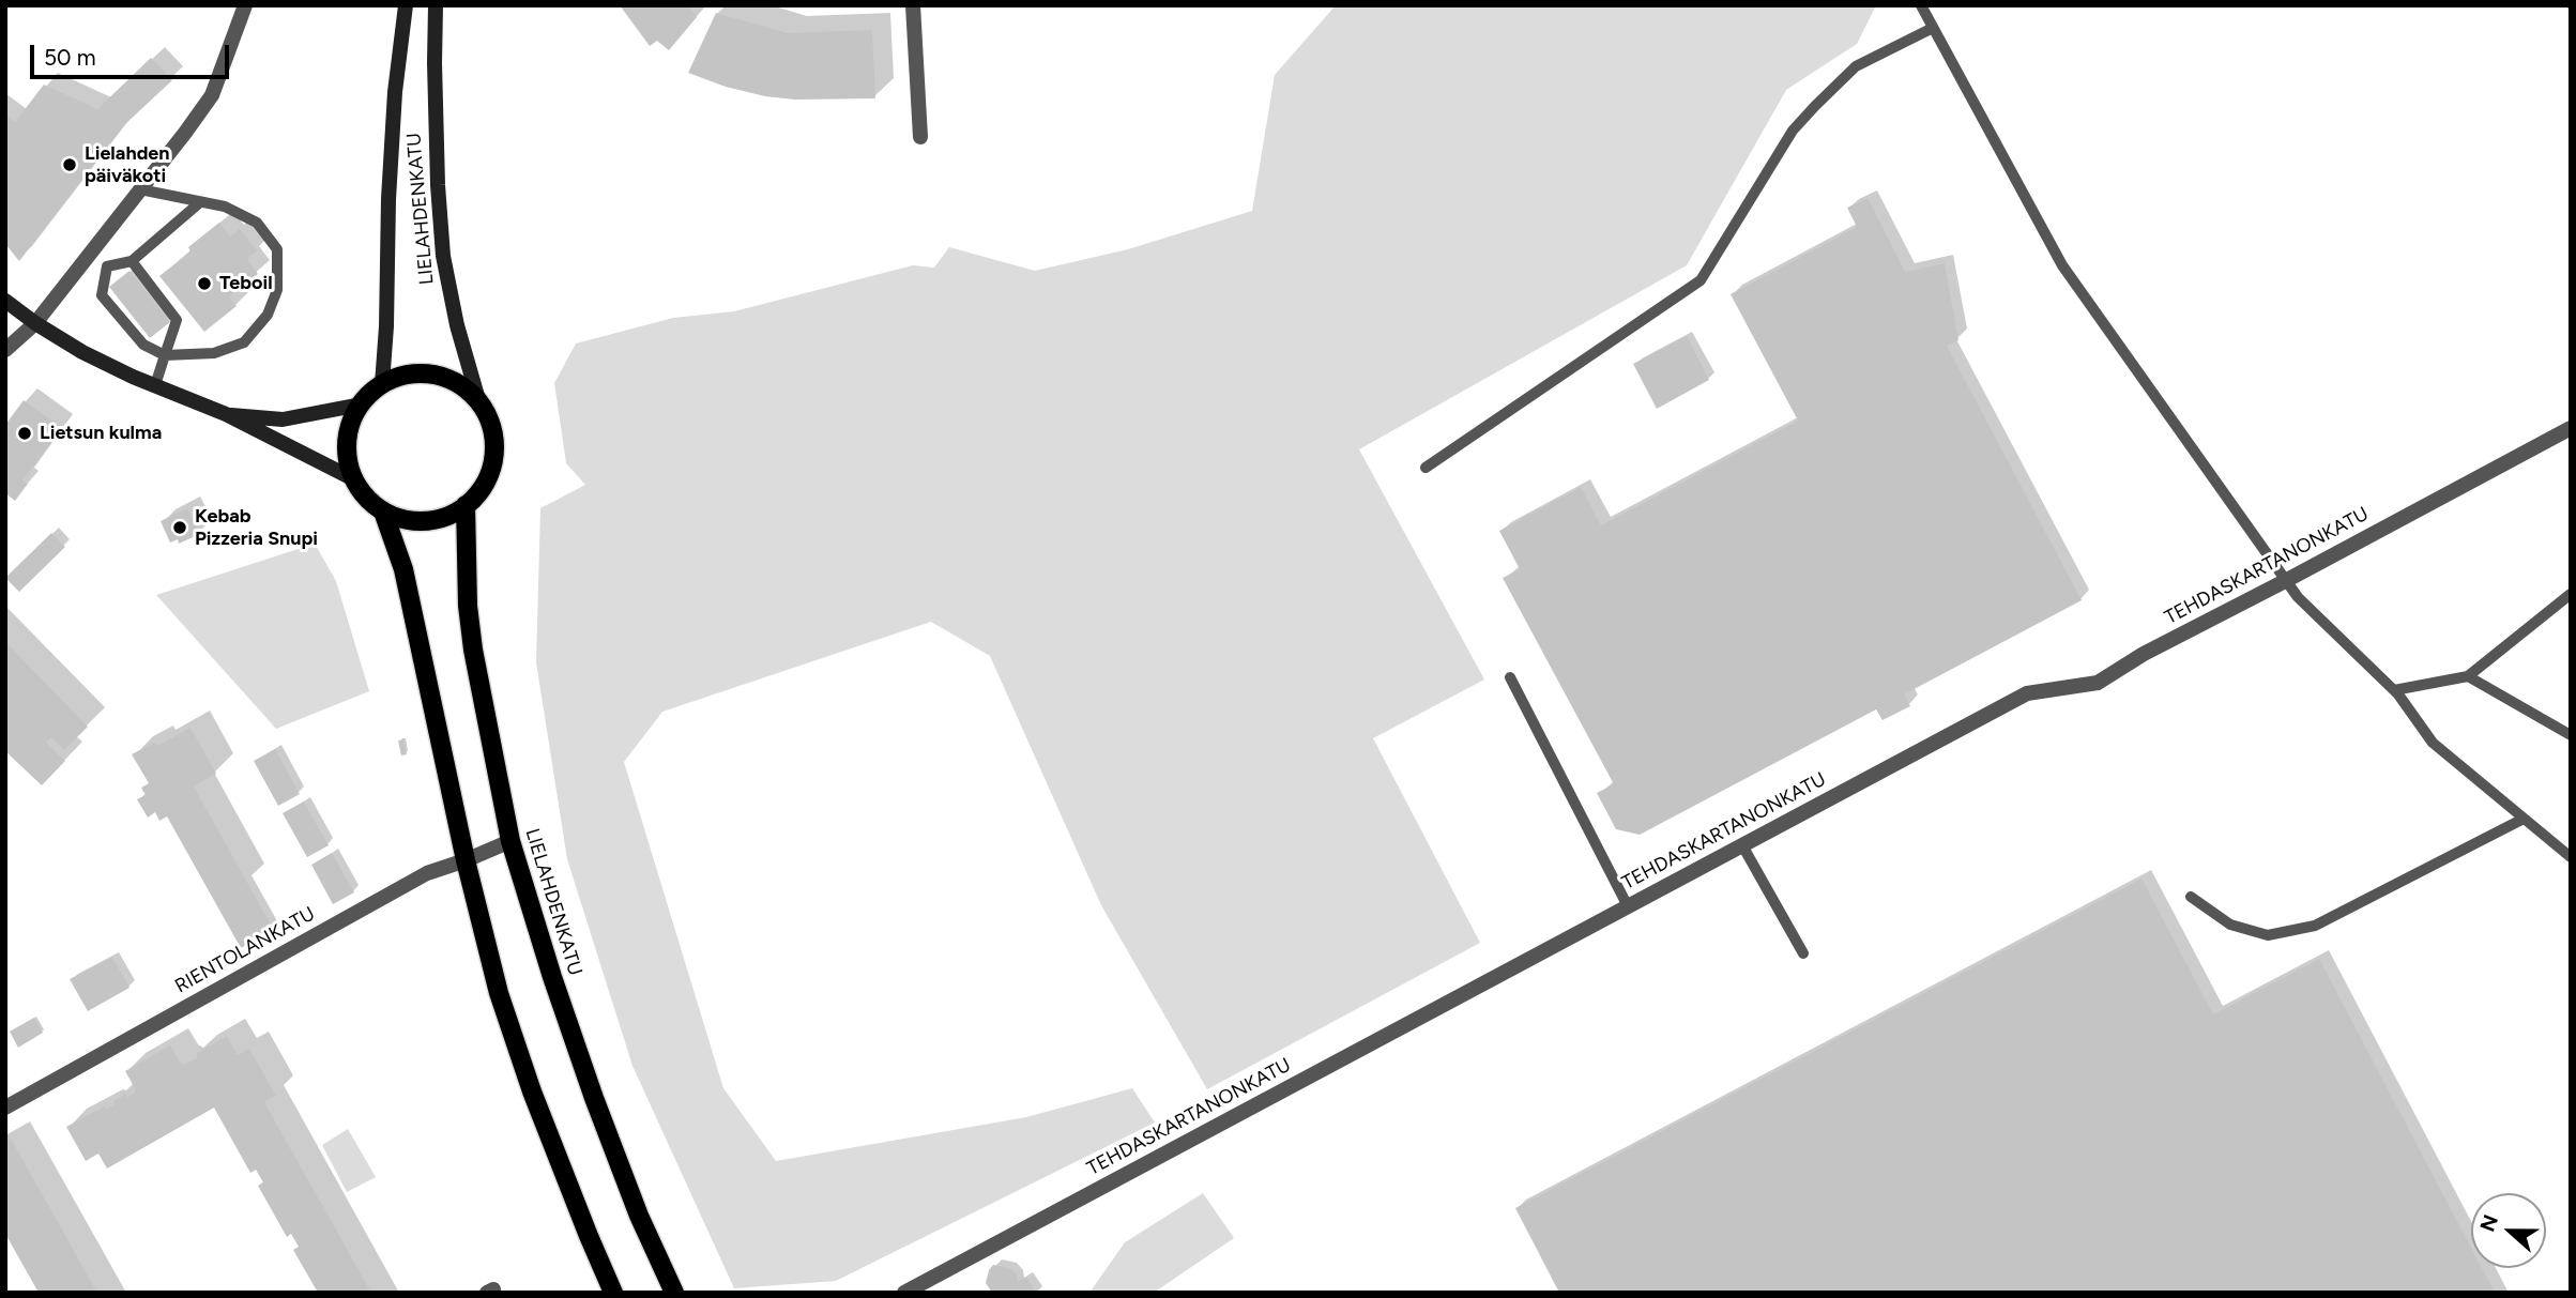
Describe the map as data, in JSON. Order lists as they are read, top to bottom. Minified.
{"streets":{"main road":["LIELAHDENKATU"],"street":["TEHDASKARTANONKATU","RIENTOLANKATU"]},"crossings":[["LIELAHDENKATU","RIENTOLANKATU"]],"places":["Lielahden päiväkoti","Teboil","Lietsun kulma","Kebab Pizzeria Snupi"],"scale_bar":"50 m","north":"left"}
